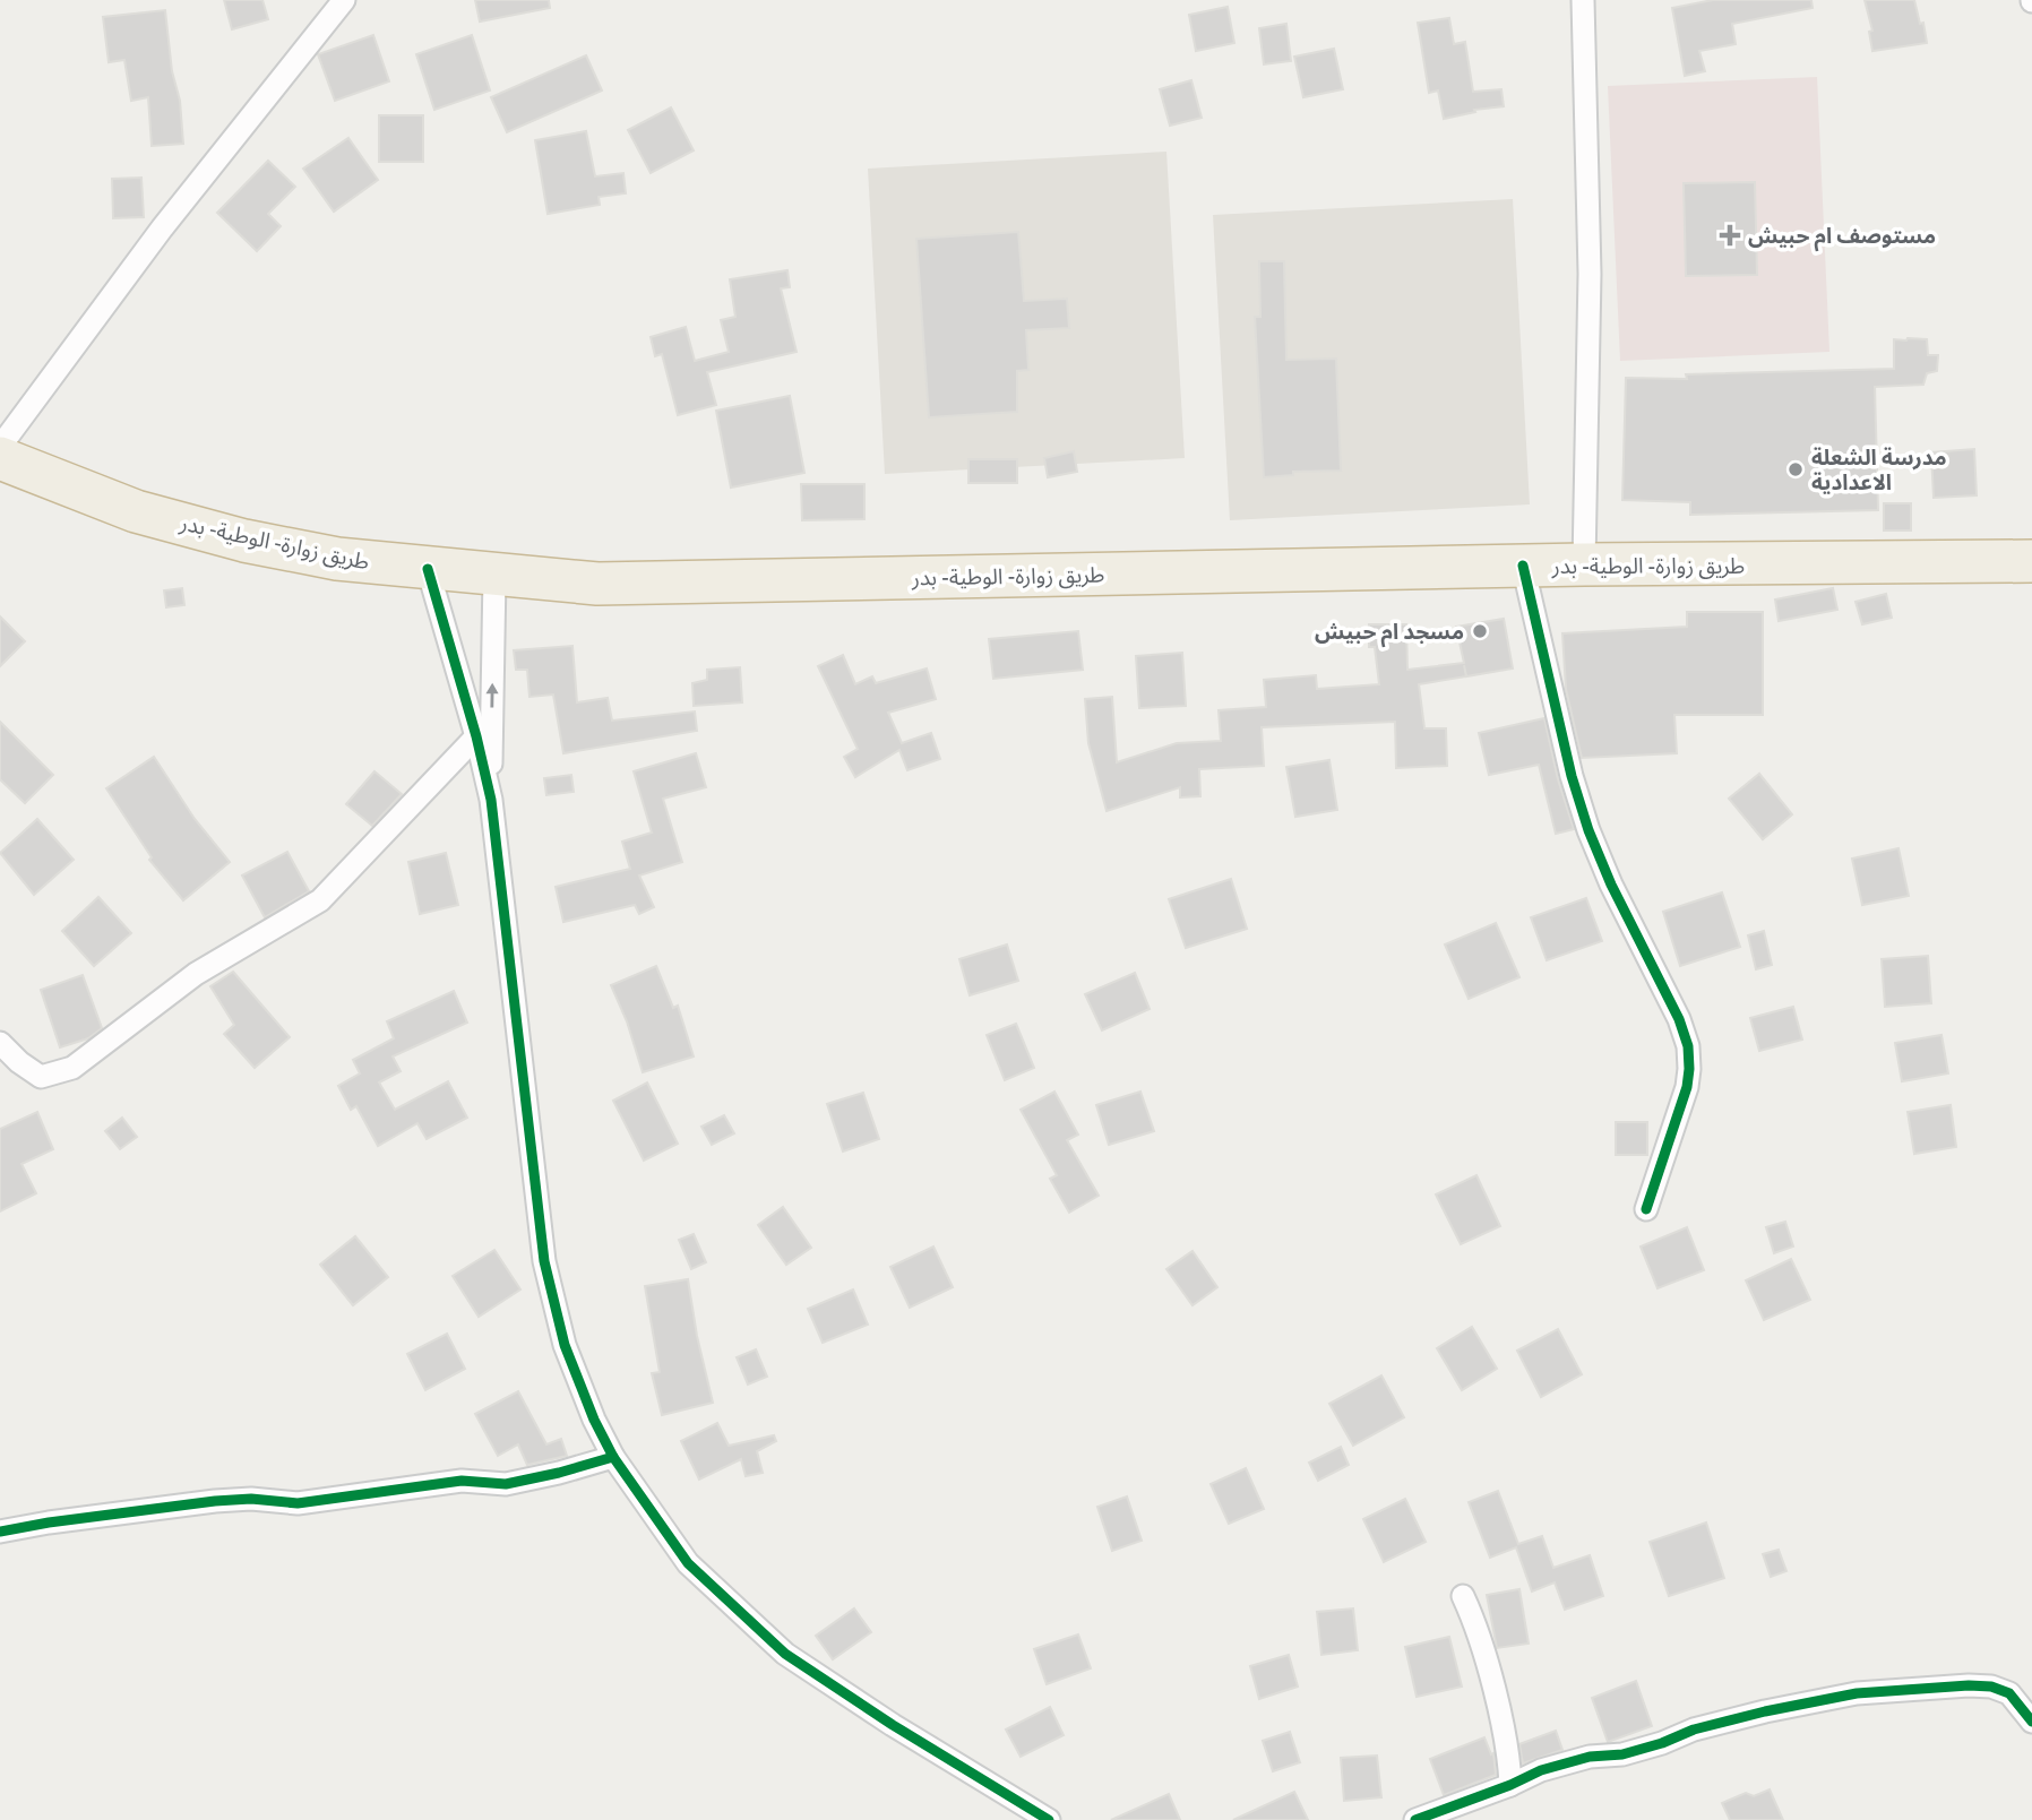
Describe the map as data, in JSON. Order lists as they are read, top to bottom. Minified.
{"streets":{"highway":["طريق زوارة- الوطية- بدر"]},"places":{"health":["مستوصف ام حبيش"],"other":["مدرسة الشعلة الاعدادية","مسجد ام حبيش"]}}
